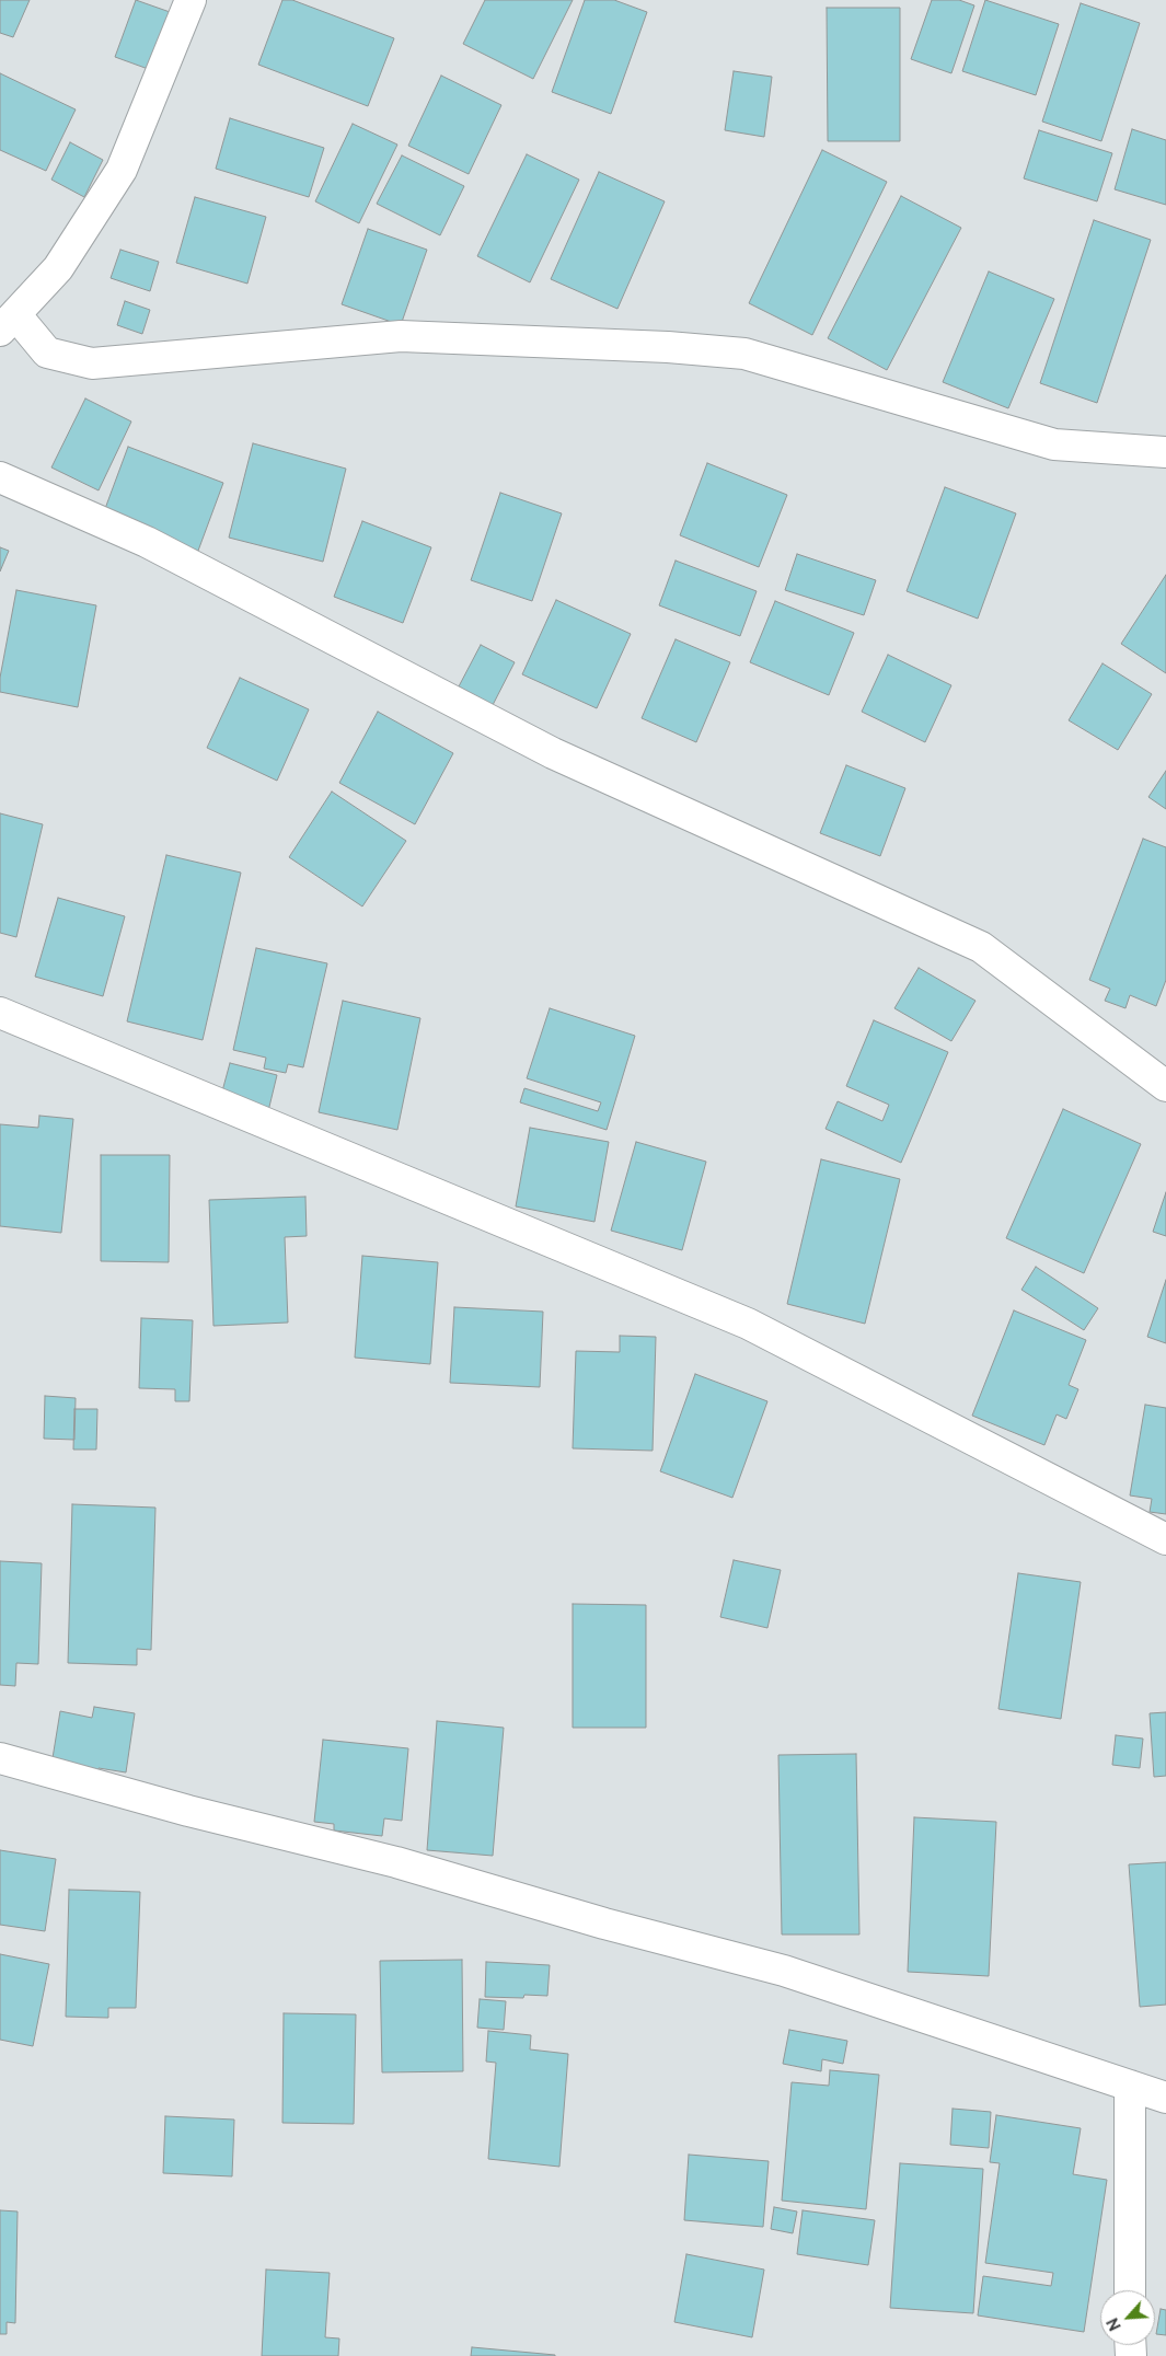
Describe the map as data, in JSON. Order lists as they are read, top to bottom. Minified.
{"north":"bottom left"}
